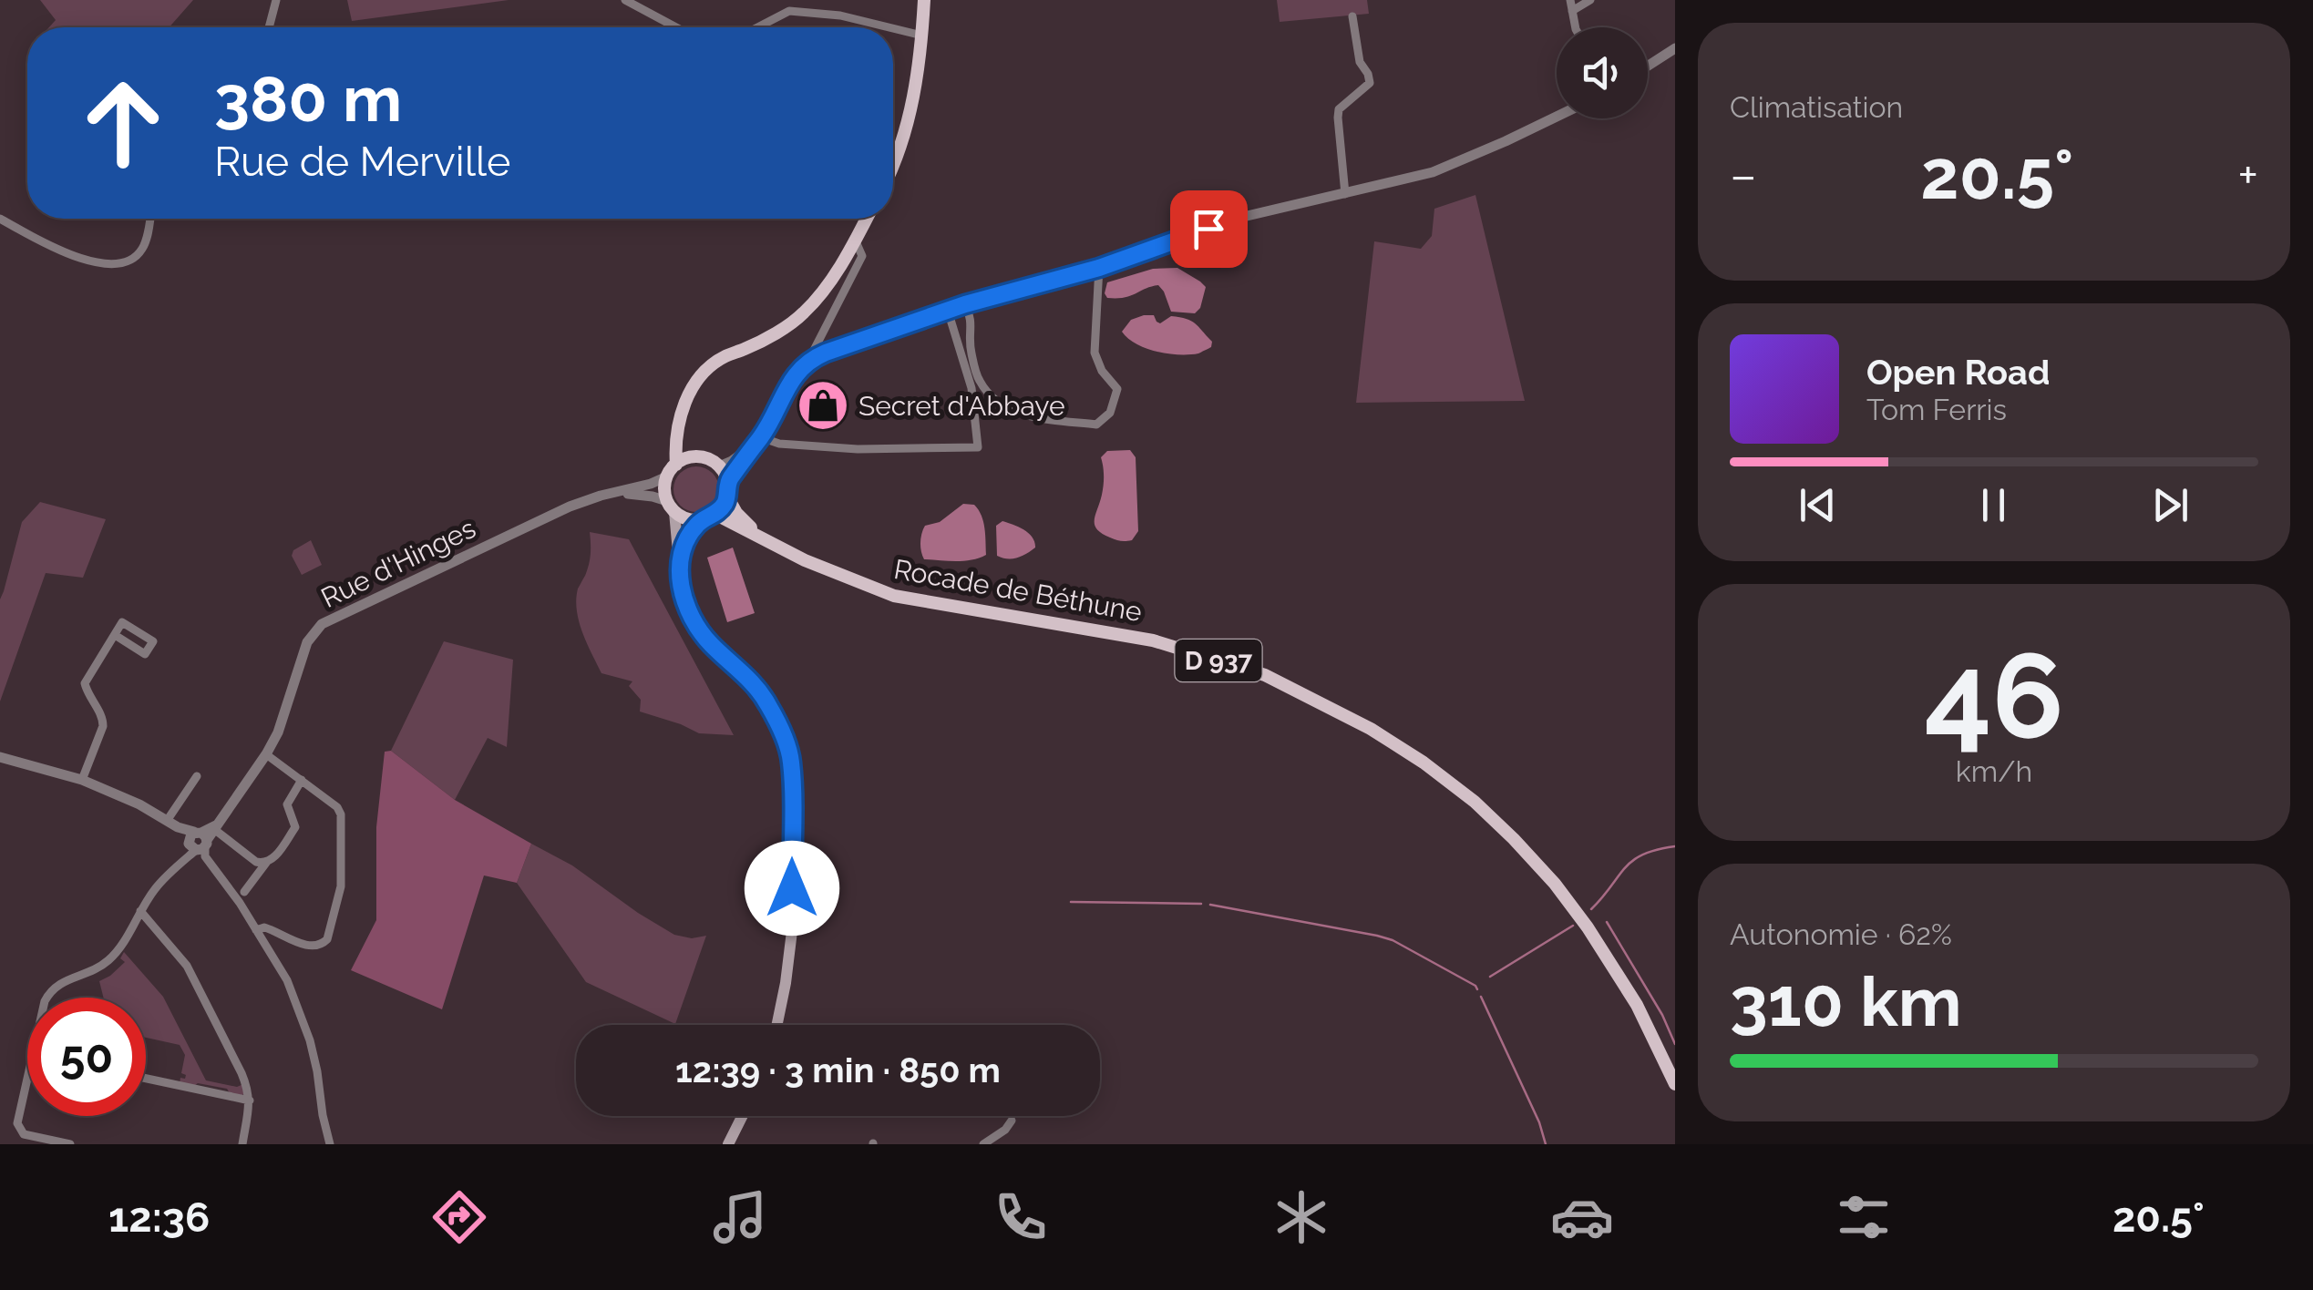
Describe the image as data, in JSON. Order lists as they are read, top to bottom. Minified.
{"streets":{"main road":["Rocade de Béthune","D 937"],"street":["Rue d'Hinges"]},"crossings":[["Rue d'Hinges","Rocade de Béthune"]],"places":{"shop":["Secret d'Abbaye"]},"page":{"tile":["Climatisation",["46","km/h"],["Autonomie · 62%","310 km"]],"turn":["380 m","Rue de Merville"],"heat":["−","20.5°","+"],"song":["Open Road","Tom Ferris"],"limit":"50","trip":"12:39 · 3 min · 850 m","tabs":["12:36","20.5°"]}}
